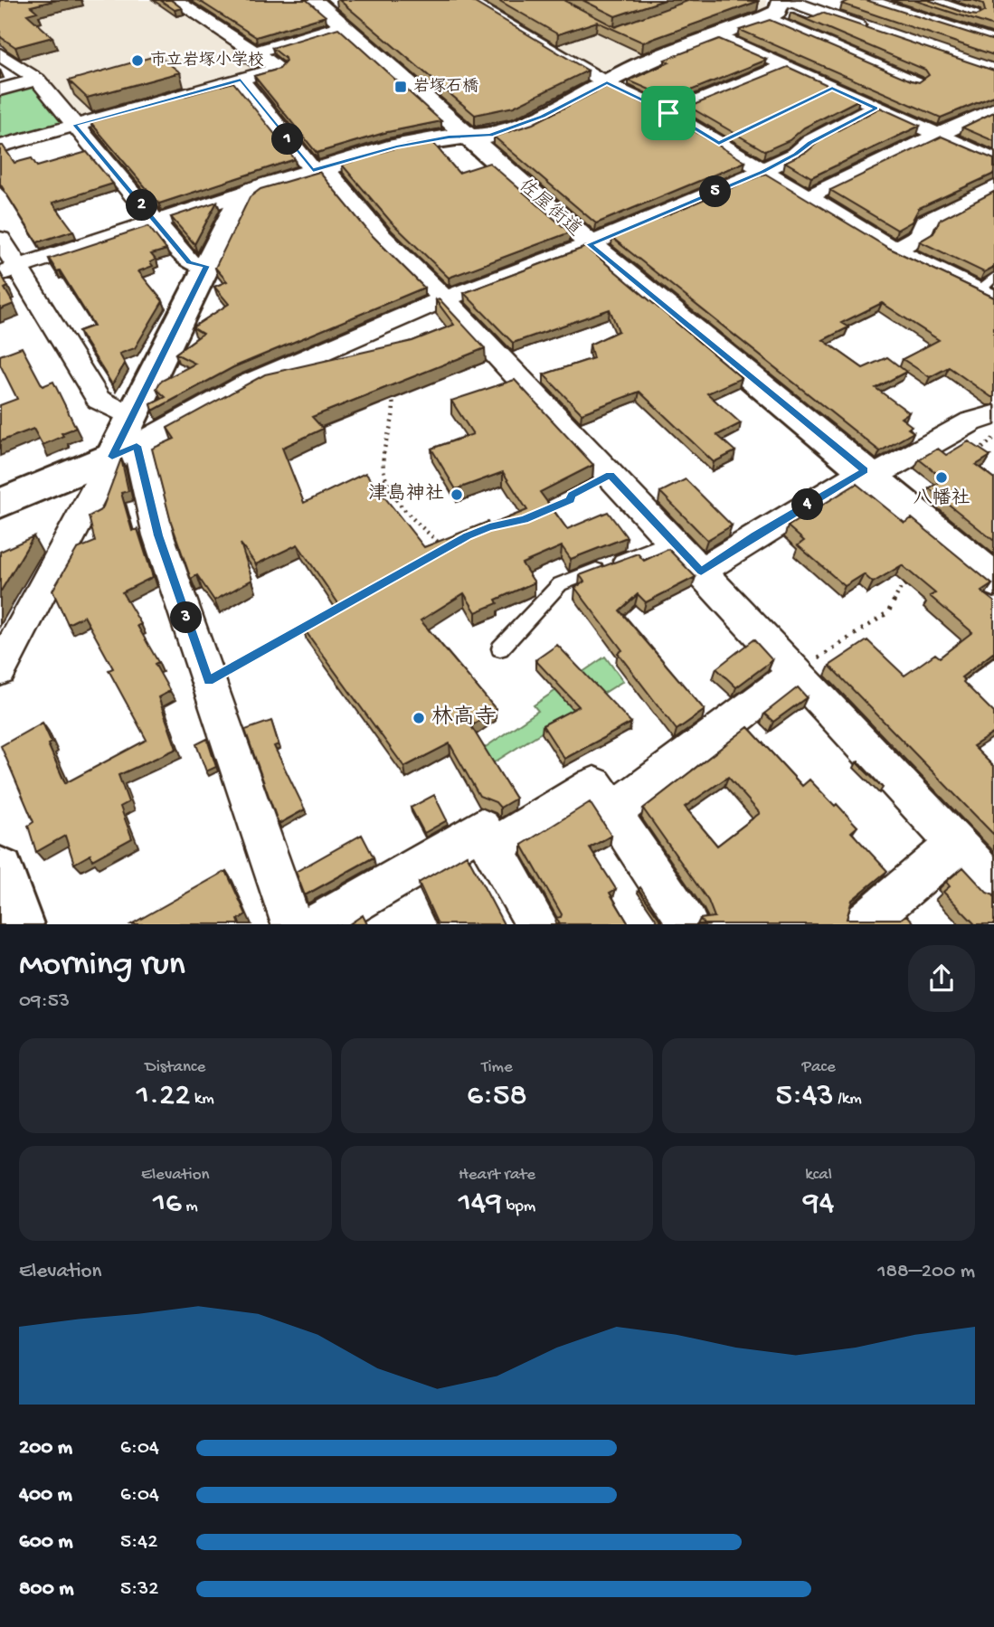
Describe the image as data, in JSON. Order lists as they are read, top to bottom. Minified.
{"streets":{"street":["佐屋街道"]},"places":{"other":["市立岩塚小学校","八幡社","津島神社","林高寺"],"transit":["岩塚石橋"]},"page":{"pins":["1","5","2","4","3"],"heading":["Morning run","09:53"],"stats":[["Distance","1.22 km"],["Time","6:58"],["Pace","5:43 /km"],["Elevation","16 m"],["Heart rate","149 bpm"],["kcal","94"]],"chart":["Elevation","188–200 m"],"list":[{"name":"200 m","note":"6:04"},{"name":"400 m","note":"6:04"},{"name":"600 m","note":"5:42"},{"name":"800 m","note":"5:32"}]}}
